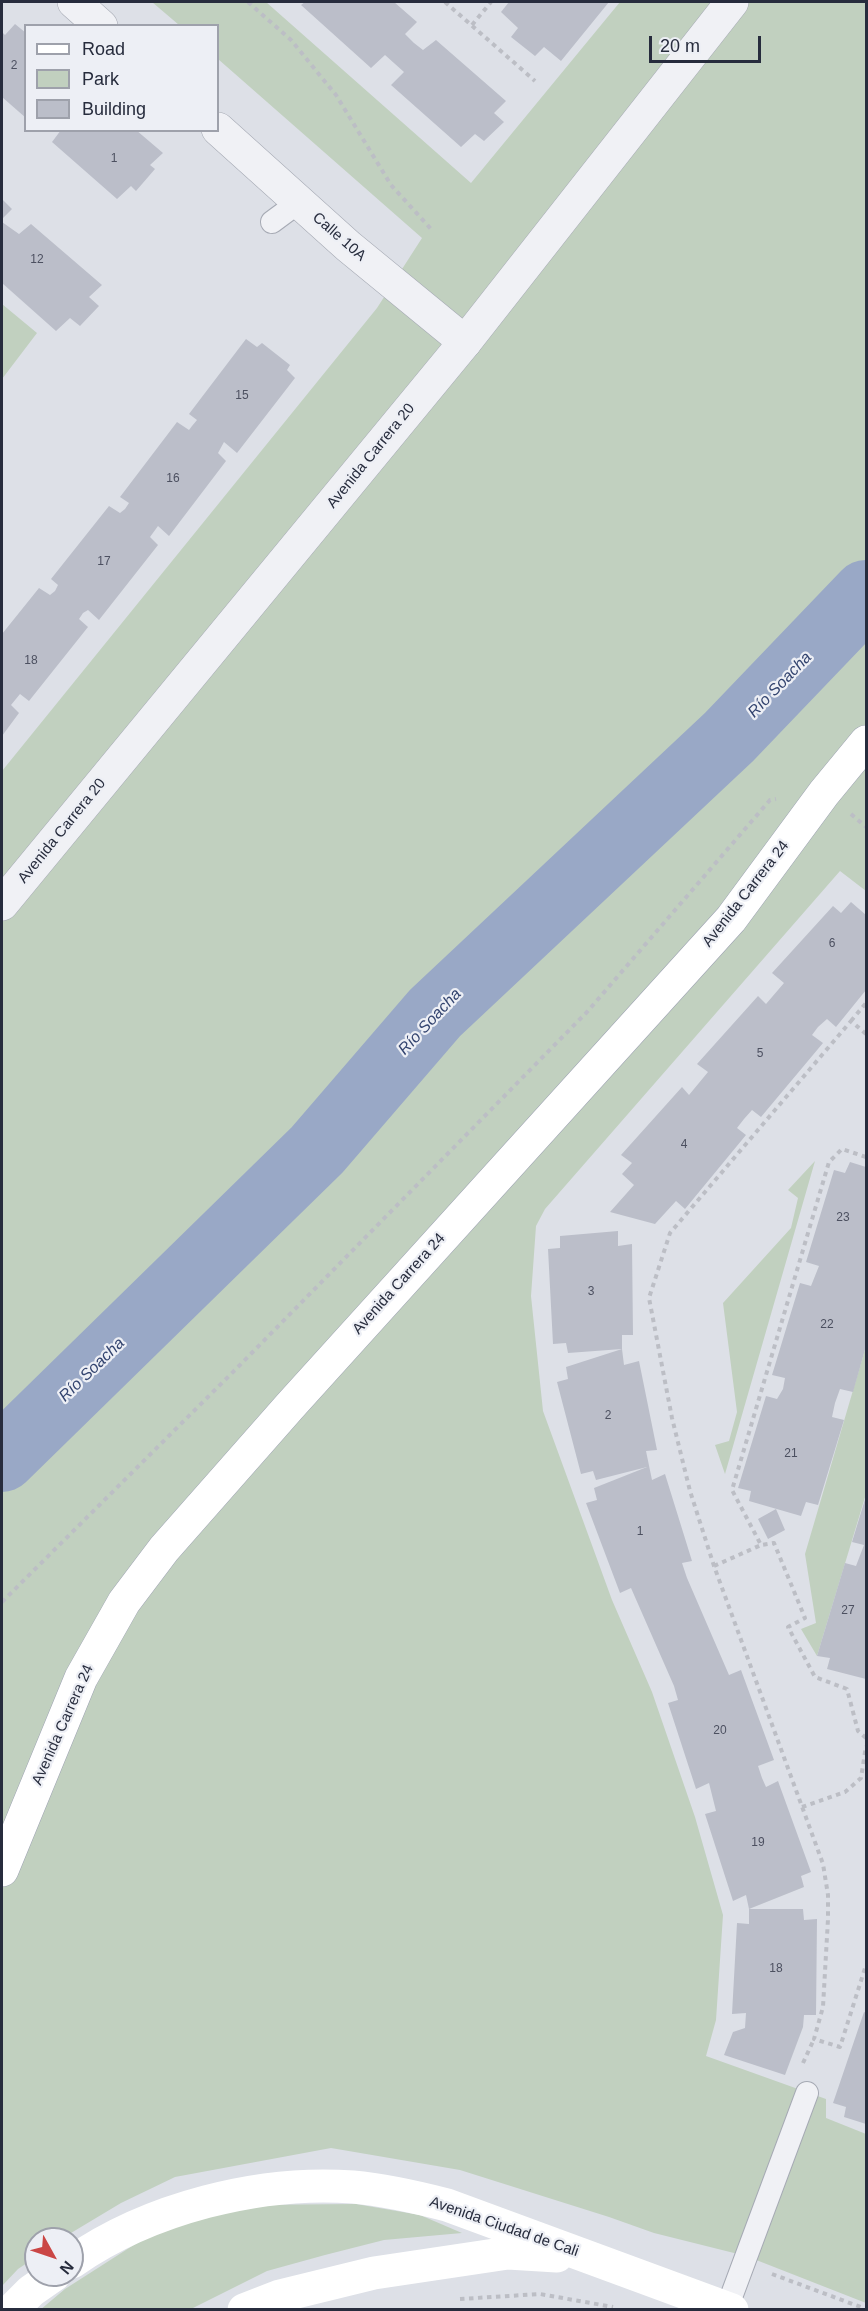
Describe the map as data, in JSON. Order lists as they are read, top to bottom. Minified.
{"streets":{"main road":["Avenida Carrera 24","Avenida Ciudad de Cali"],"street":["Calle 10A","Avenida Carrera 20"]},"crossings":[["Calle 10A","Avenida Carrera 20"]],"water":["Río Soacha"],"house_numbers":["2","1","12","15","16","17","18","6","5","4","23","3","22","2","21","1","27","20","19","18"],"legend":["Road","Park","Building"],"scale_bar":"20 m","north":"bottom right"}
